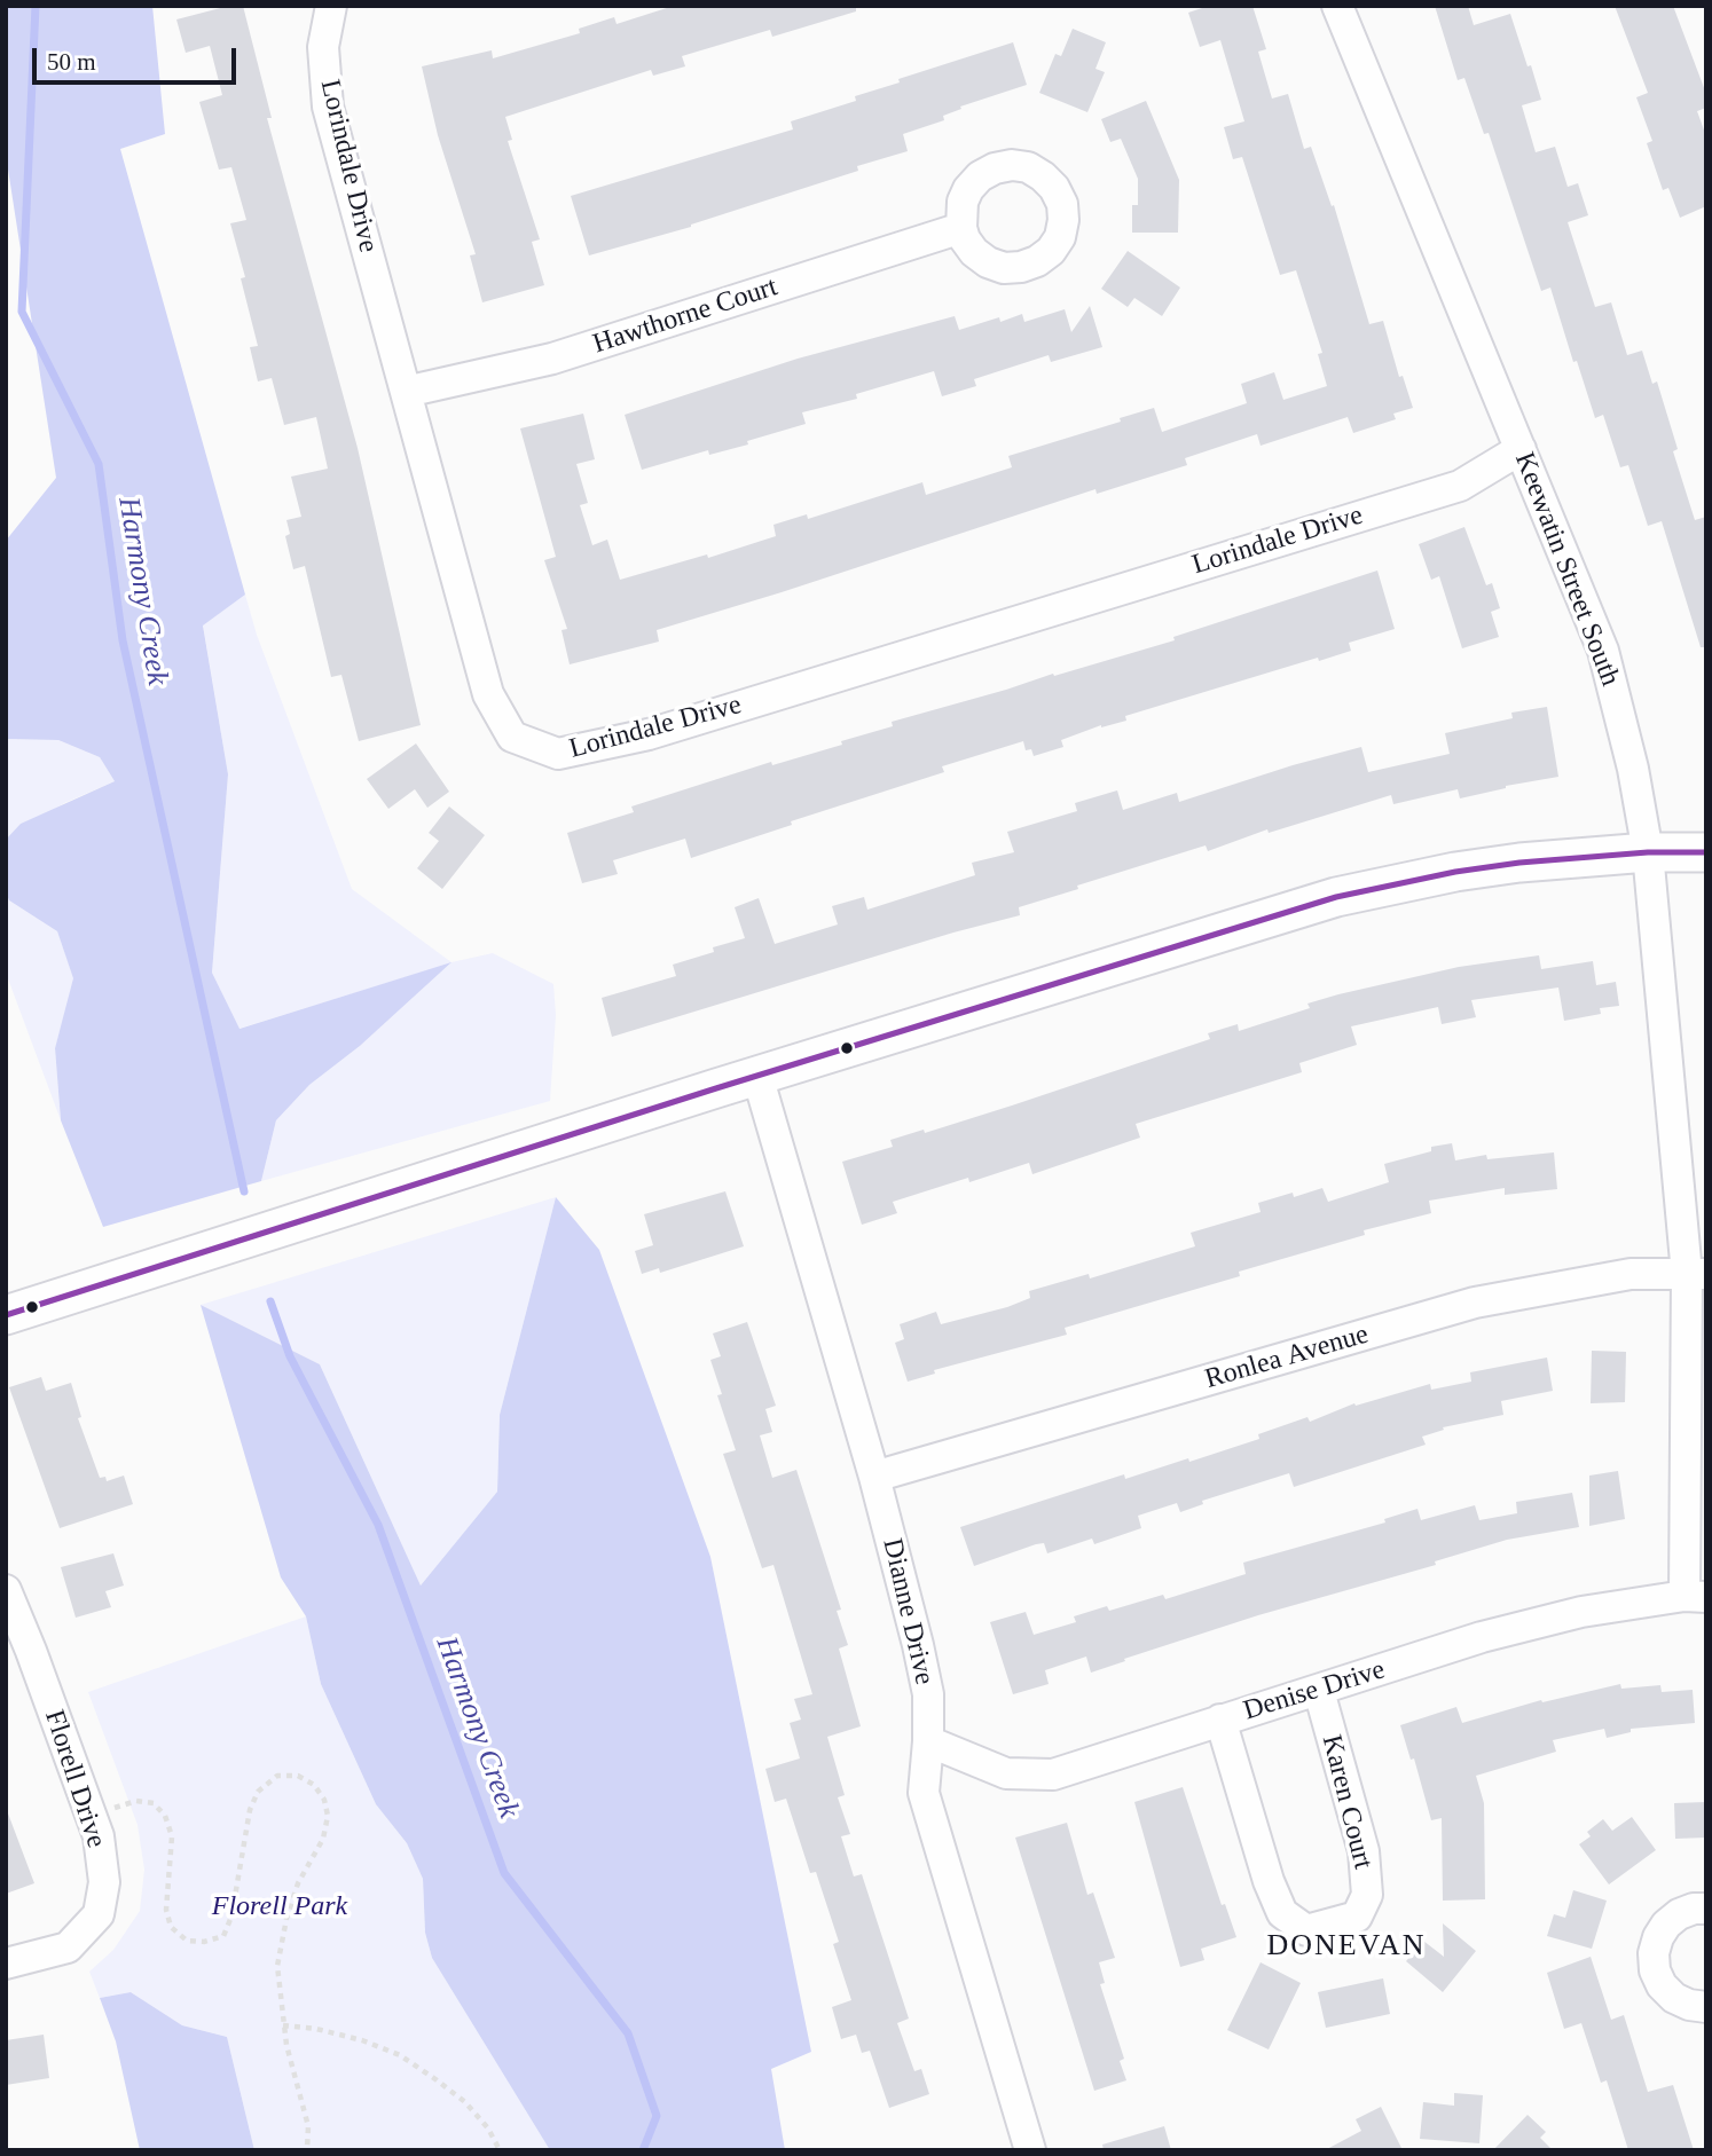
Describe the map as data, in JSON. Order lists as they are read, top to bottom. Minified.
{"streets":{"street":["Lorindale Drive","Hawthorne Court","Keewatin Street South","Ronlea Avenue","Dianne Drive","Denise Drive","Florell Drive","Karen Court"]},"crossings":[["Lorindale Drive","Hawthorne Court"],["Lorindale Drive","Keewatin Street South"],["Keewatin Street South","Ronlea Avenue"],["Keewatin Street South","Denise Drive"],["Ronlea Avenue","Dianne Drive"],["Dianne Drive","Denise Drive"],["Denise Drive","Karen Court"]],"districts":["DONEVAN"],"water":["Harmony Creek"],"parks":["Florell Park"],"scale_bar":"50 m"}
